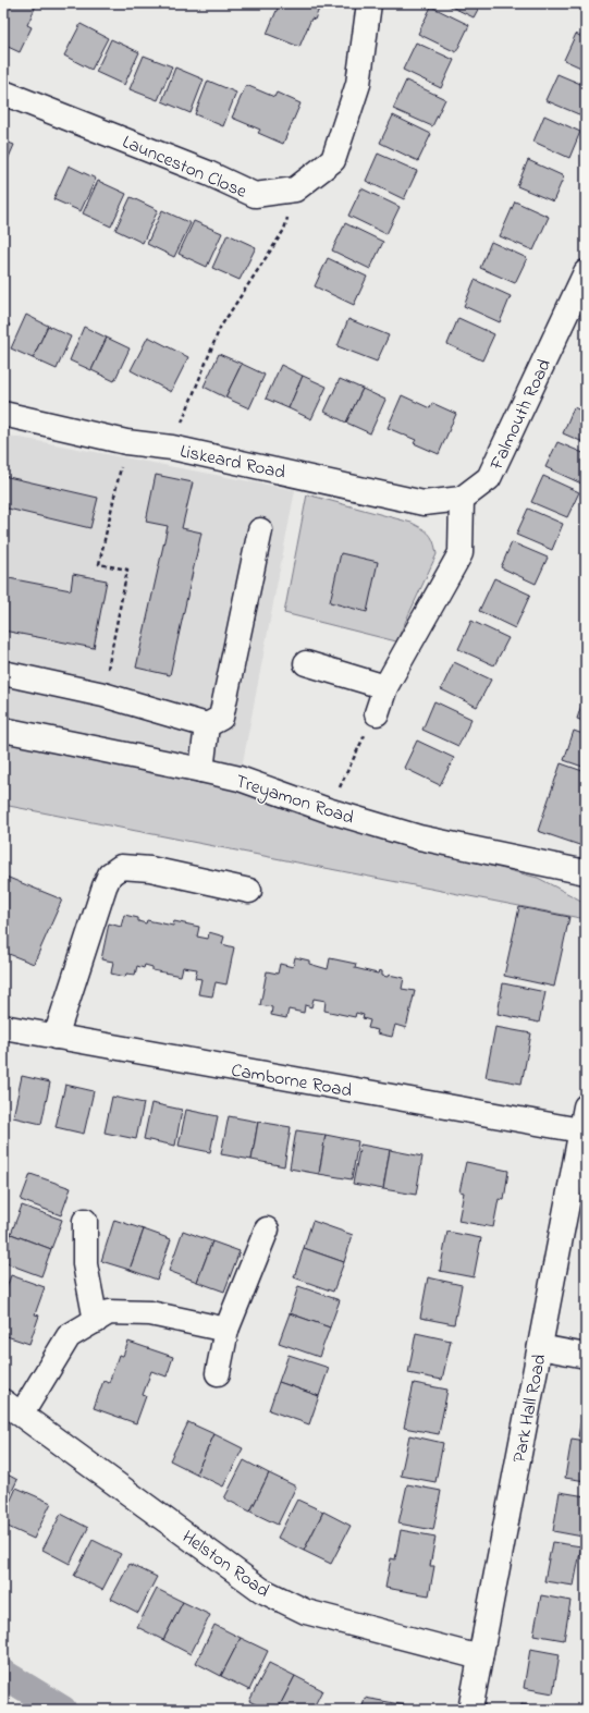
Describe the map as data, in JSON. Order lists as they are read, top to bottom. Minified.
{"streets":{"street":["Launceston Close","Falmouth Road","Liskeard Road","Treyamon Road","Camborne Road","Park Hall Road","Helston Road"]},"crossings":[["Falmouth Road","Liskeard Road"],["Camborne Road","Park Hall Road"],["Park Hall Road","Helston Road"]]}
